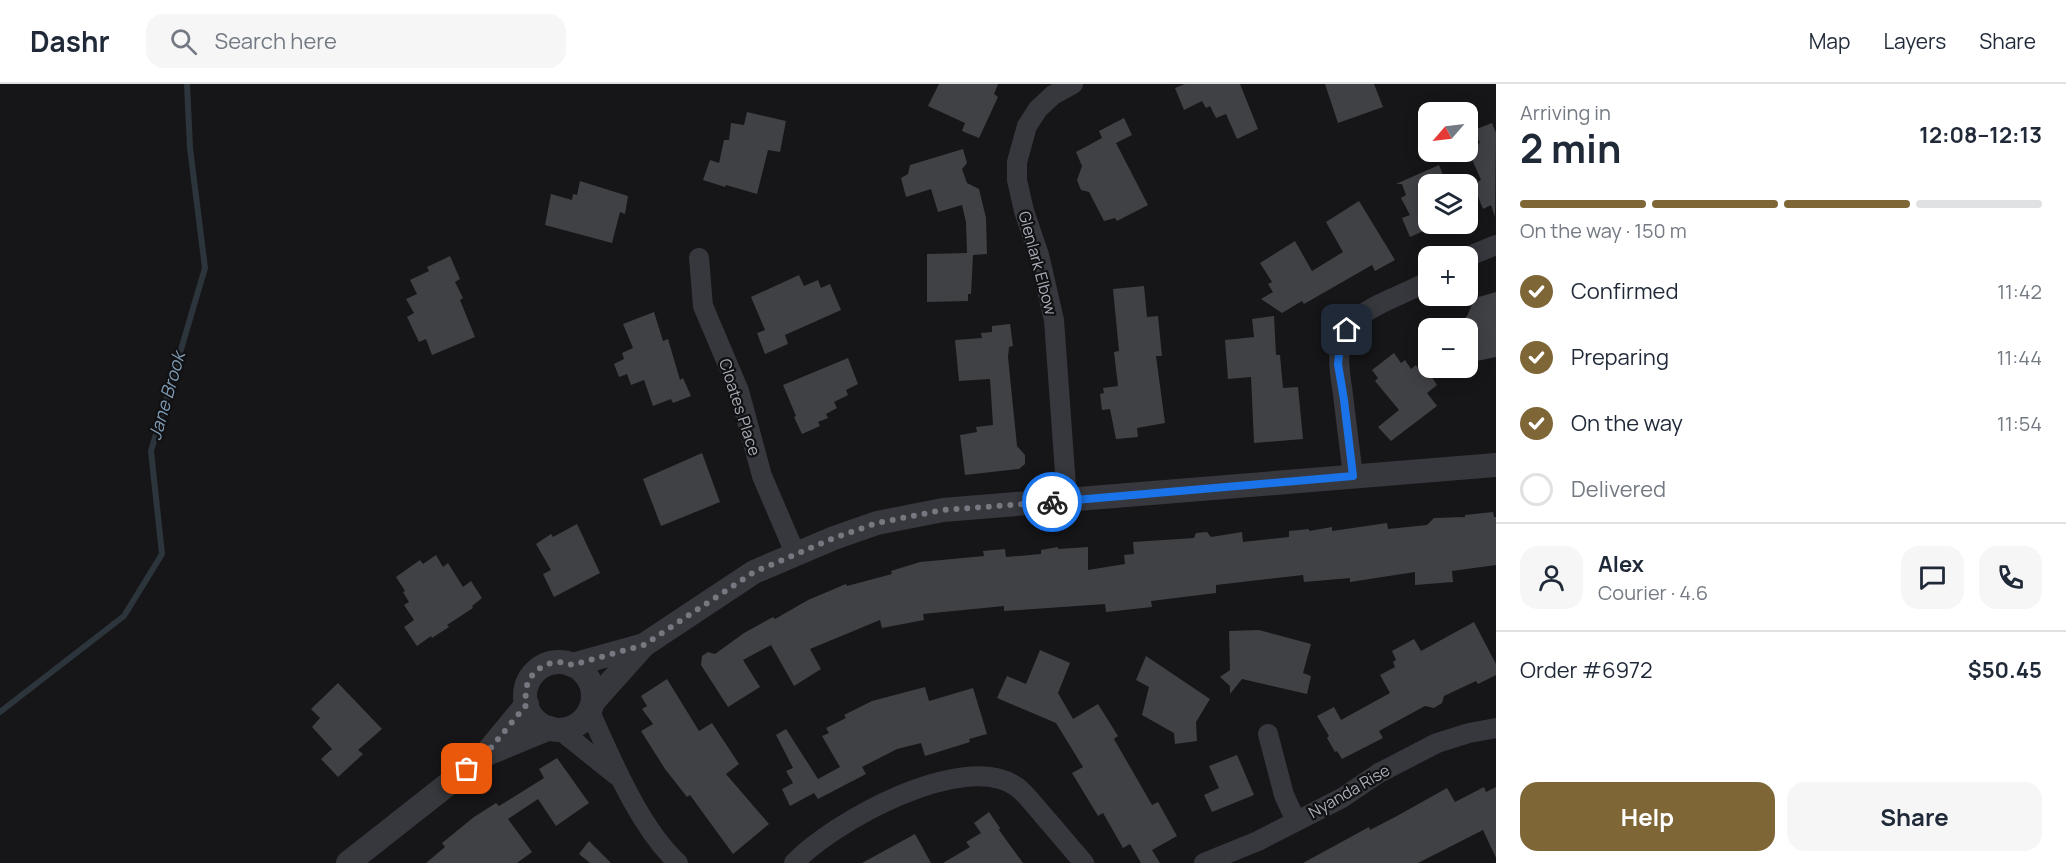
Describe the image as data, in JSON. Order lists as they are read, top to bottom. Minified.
{"streets":{"street":["Glenlark Elbow","Cloates Place","Nyanda Rise"]},"water":["Jane Brook"],"north":"bottom left","page":{"header":"Dashr","search":"Search here","nav":["Map","Layers","Share"],"heading":["2 min","Arriving in","12:08–12:13"],"panel":["Alex","Courier · 4.6","Order #6972","$50.45"],"map_buttons":["+","−"],"bar":"On the way · 150 m","list":[["Confirmed","11:42"],["Preparing","11:44"],["On the way","11:54"],"Delivered"],"buttons":["Help","Share"]}}
